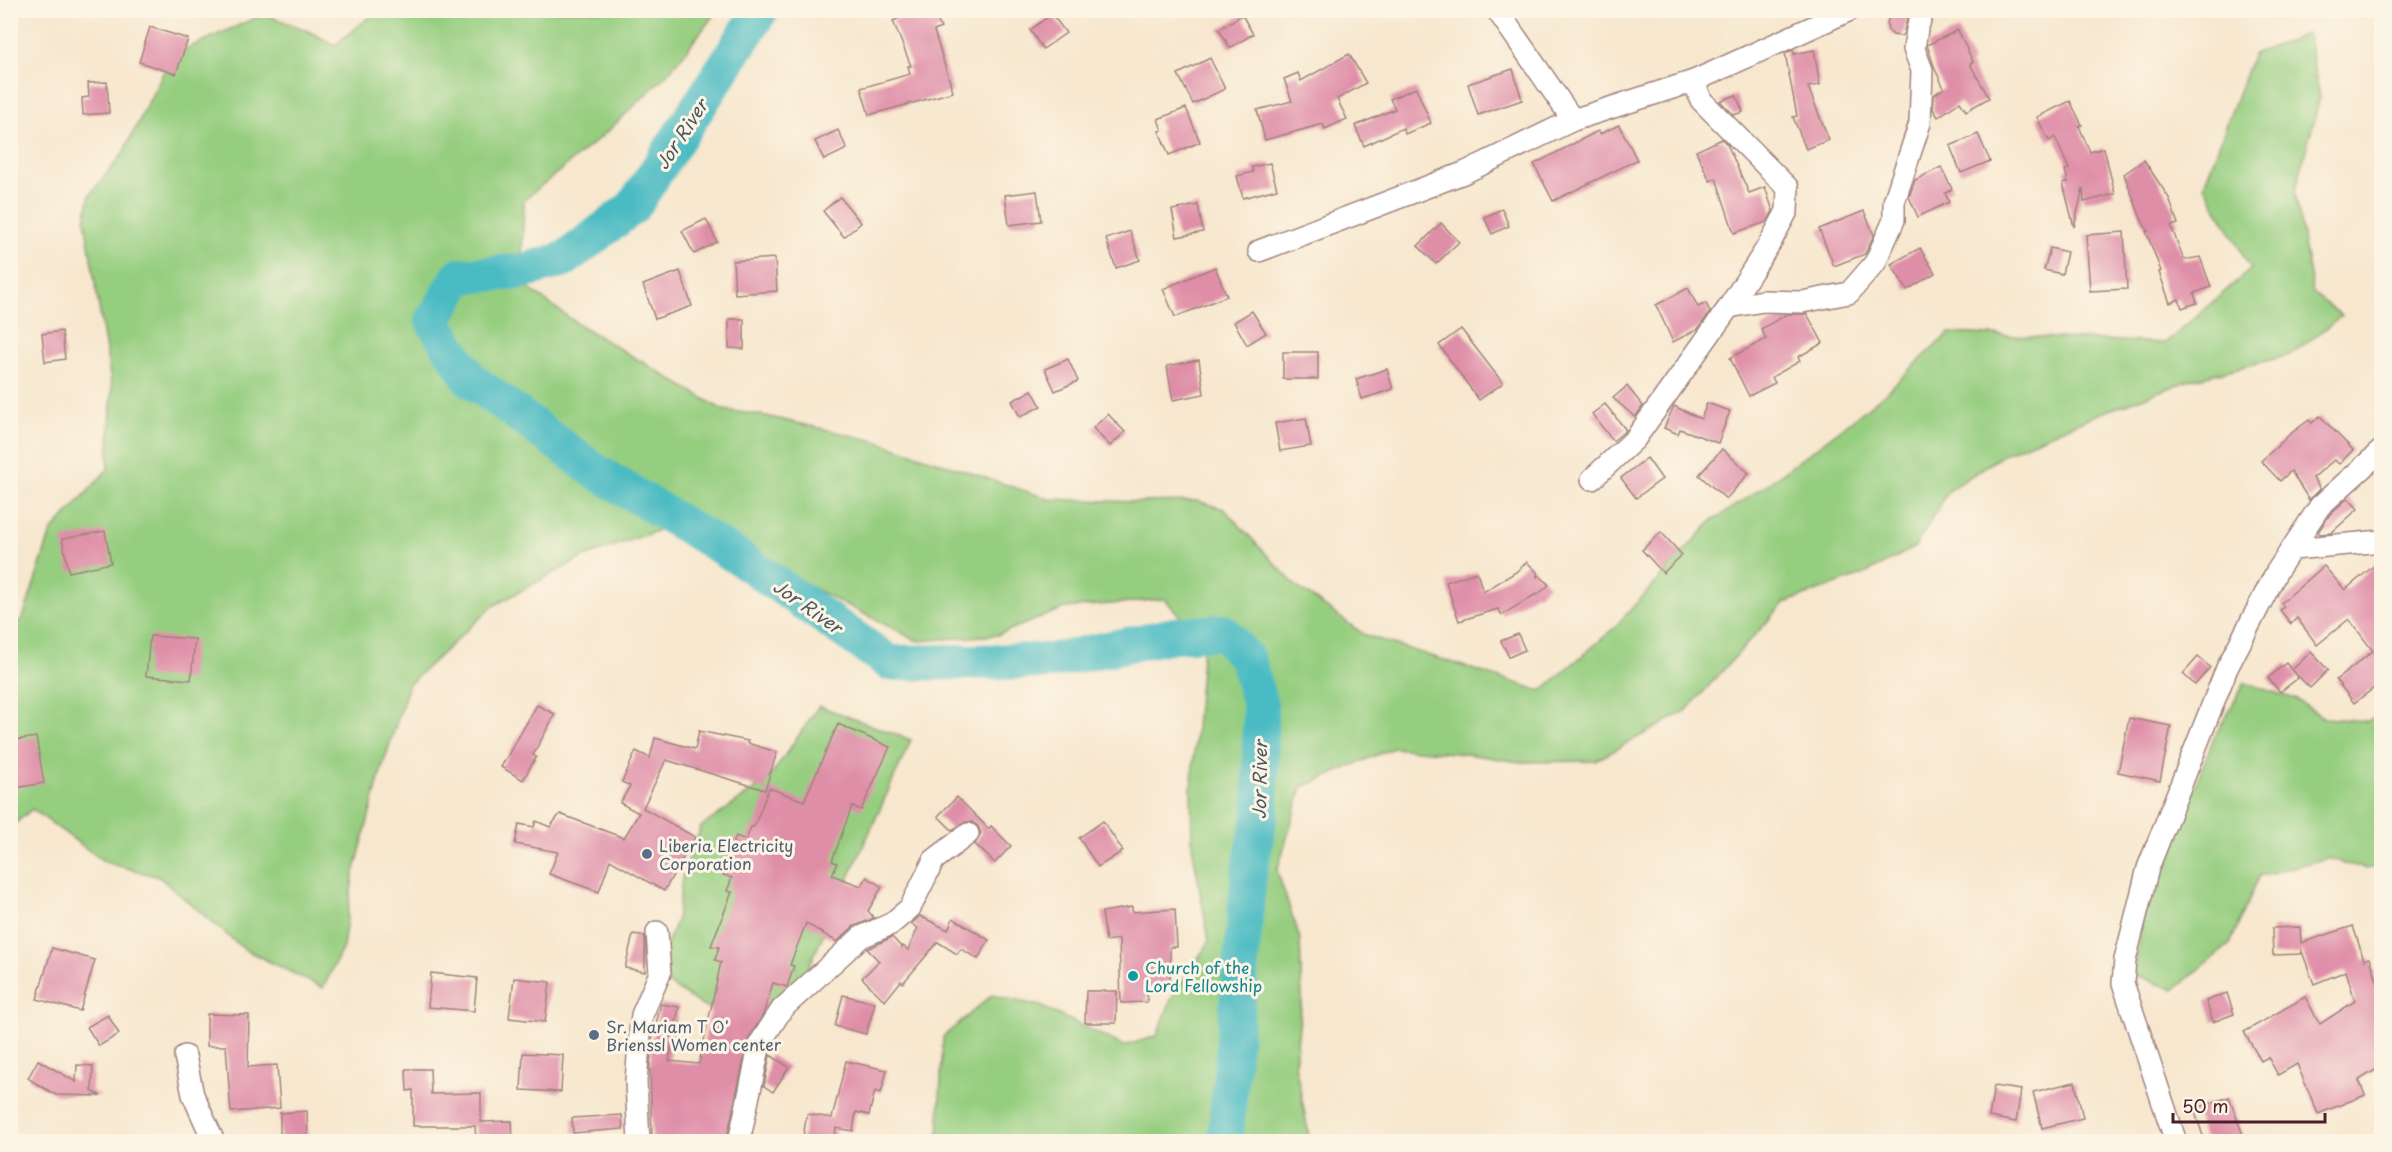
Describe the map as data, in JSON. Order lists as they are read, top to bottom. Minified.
{"water":["Jor River"],"places":["Liberia Electricity Corporation","Church of the Lord Fellowship","Sr. Mariam T O' Brienssl Women center"],"scale_bar":"50 m"}
